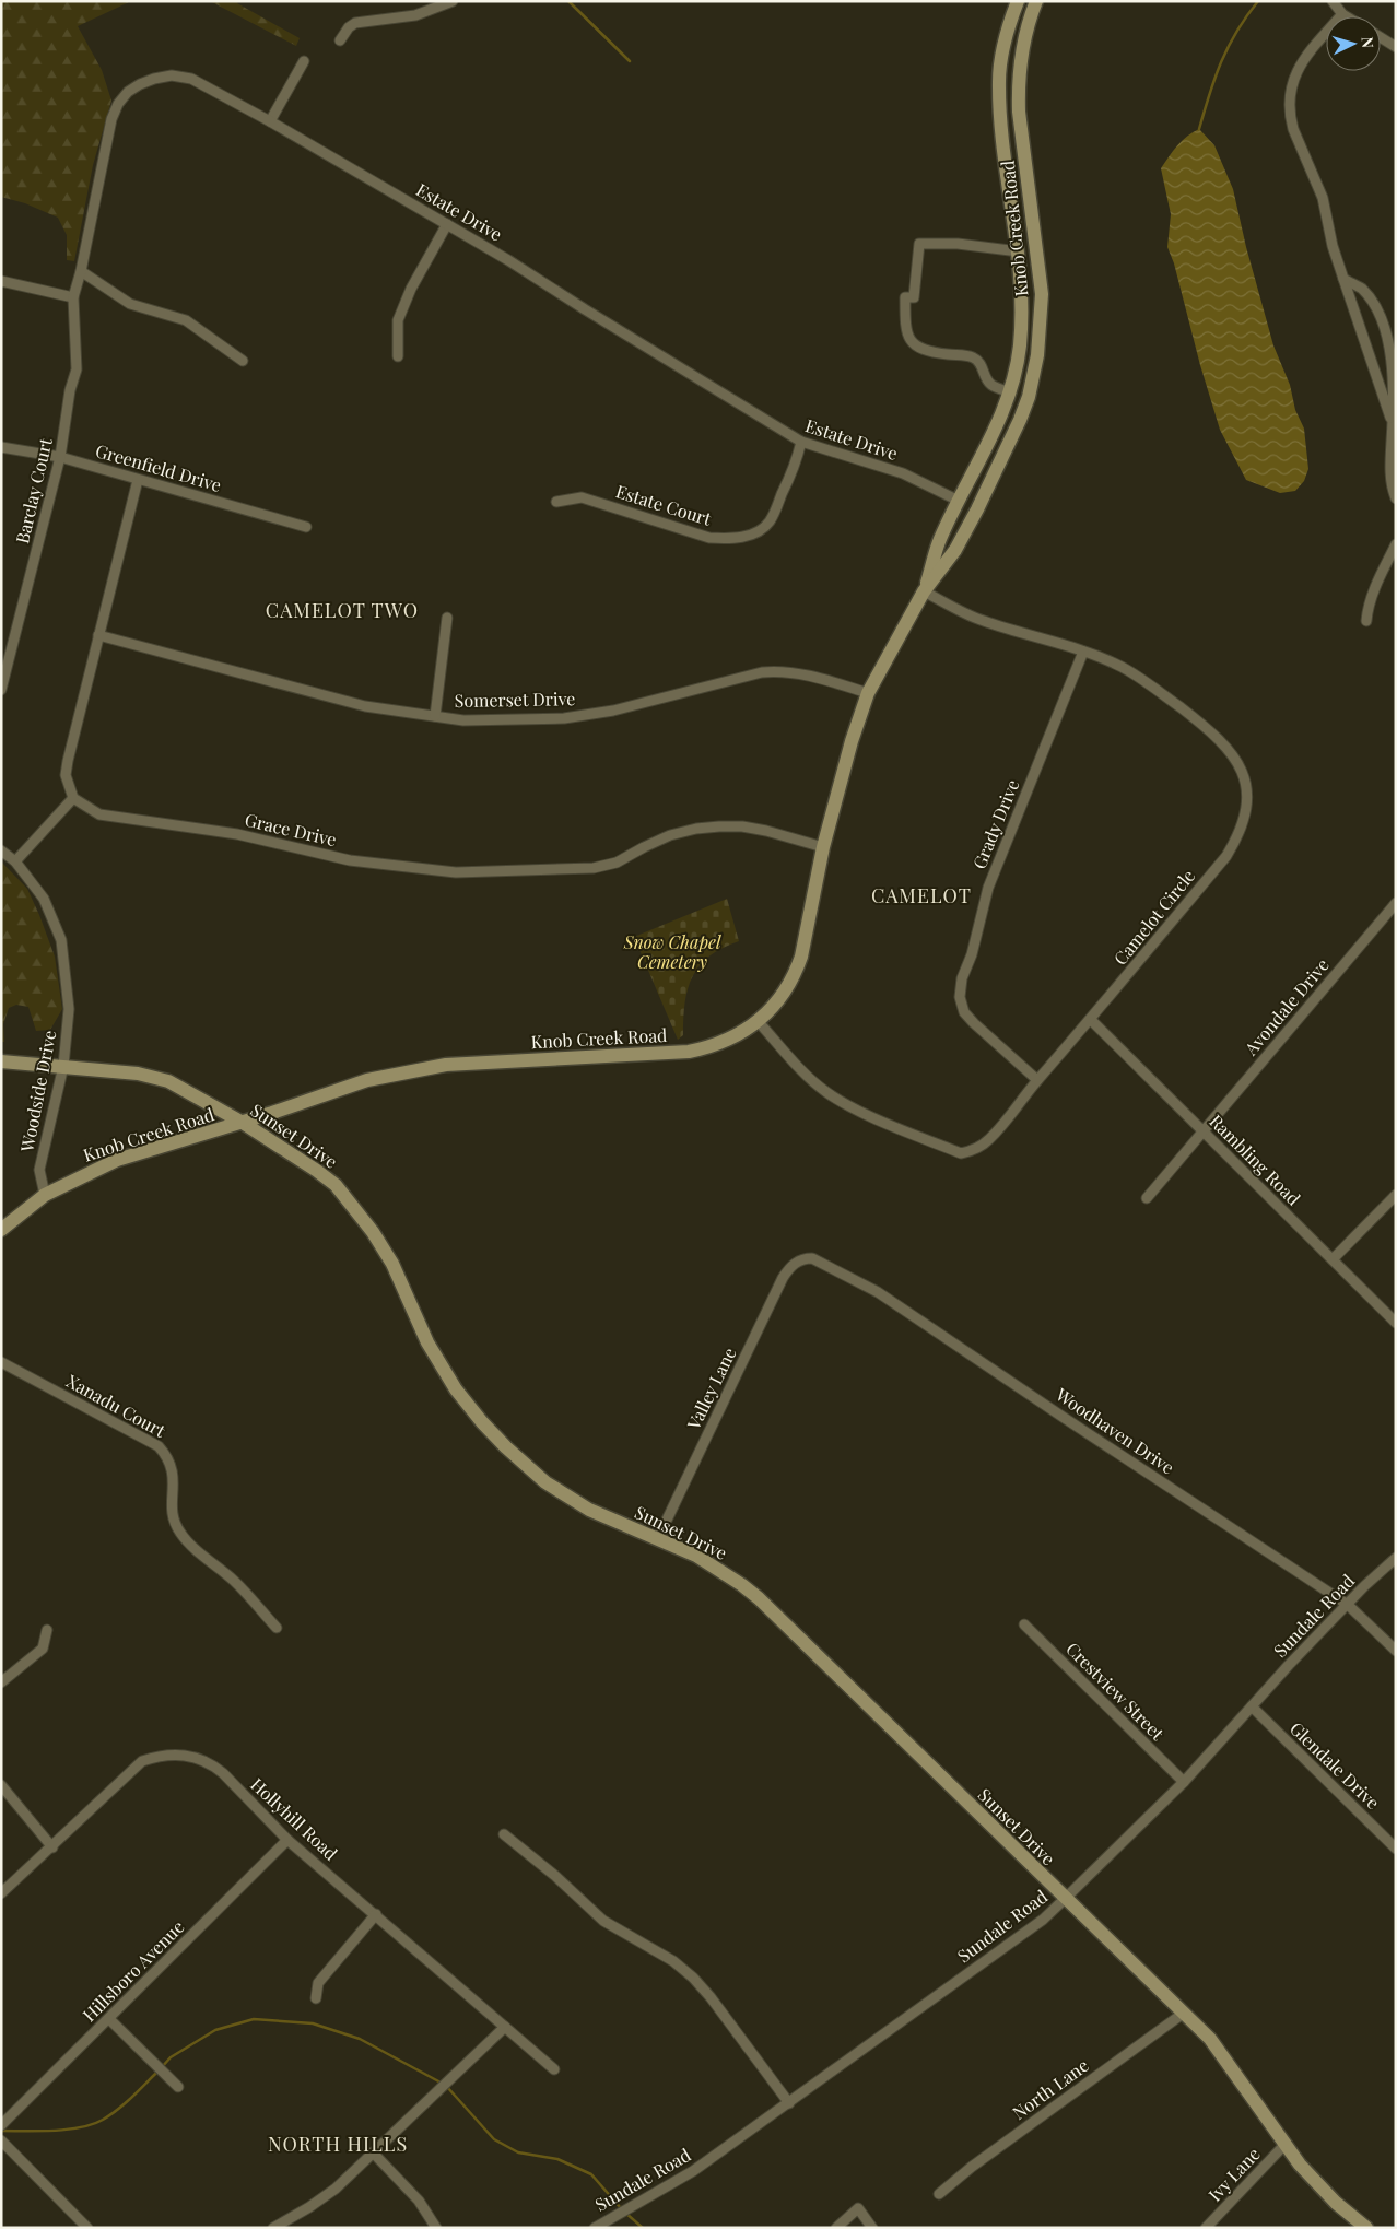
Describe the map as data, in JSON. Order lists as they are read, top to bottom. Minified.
{"streets":{"main road":["Knob Creek Road","Sunset Drive"],"street":["Estate Drive","Greenfield Drive","Barclay Court","Estate Court","Somerset Drive","Grady Drive","Grace Drive","Camelot Circle","Avondale Drive","Woodside Drive","Rambling Road","Valley Lane","Xanadu Court","Woodhaven Drive","Sundale Road","Crestview Street","Glendale Drive","Hollyhill Road","Hillsboro Avenue","North Lane","Ivy Lane"]},"crossings":[["Estate Drive","Knob Creek Road"],["Estate Drive","Barclay Court"],["Estate Drive","Estate Court"],["Knob Creek Road","Somerset Drive"],["Knob Creek Road","Grace Drive"],["Knob Creek Road","Camelot Circle"],["Knob Creek Road","Woodside Drive"],["Knob Creek Road","Sunset Drive"],["Greenfield Drive","Barclay Court"],["Grady Drive","Camelot Circle"],["Camelot Circle","Rambling Road"],["Avondale Drive","Rambling Road"],["Woodside Drive","Sunset Drive"],["Sunset Drive","Valley Lane"],["Sunset Drive","Sundale Road"],["Sunset Drive","North Lane"],["Sunset Drive","Ivy Lane"],["Valley Lane","Woodhaven Drive"],["Woodhaven Drive","Sundale Road"],["Sundale Road","Crestview Street"],["Sundale Road","Glendale Drive"],["Hollyhill Road","Hillsboro Avenue"]],"districts":["CAMELOT TWO","CAMELOT","NORTH HILLS"],"parks":["Snow Chapel Cemetery"],"north":"right"}
